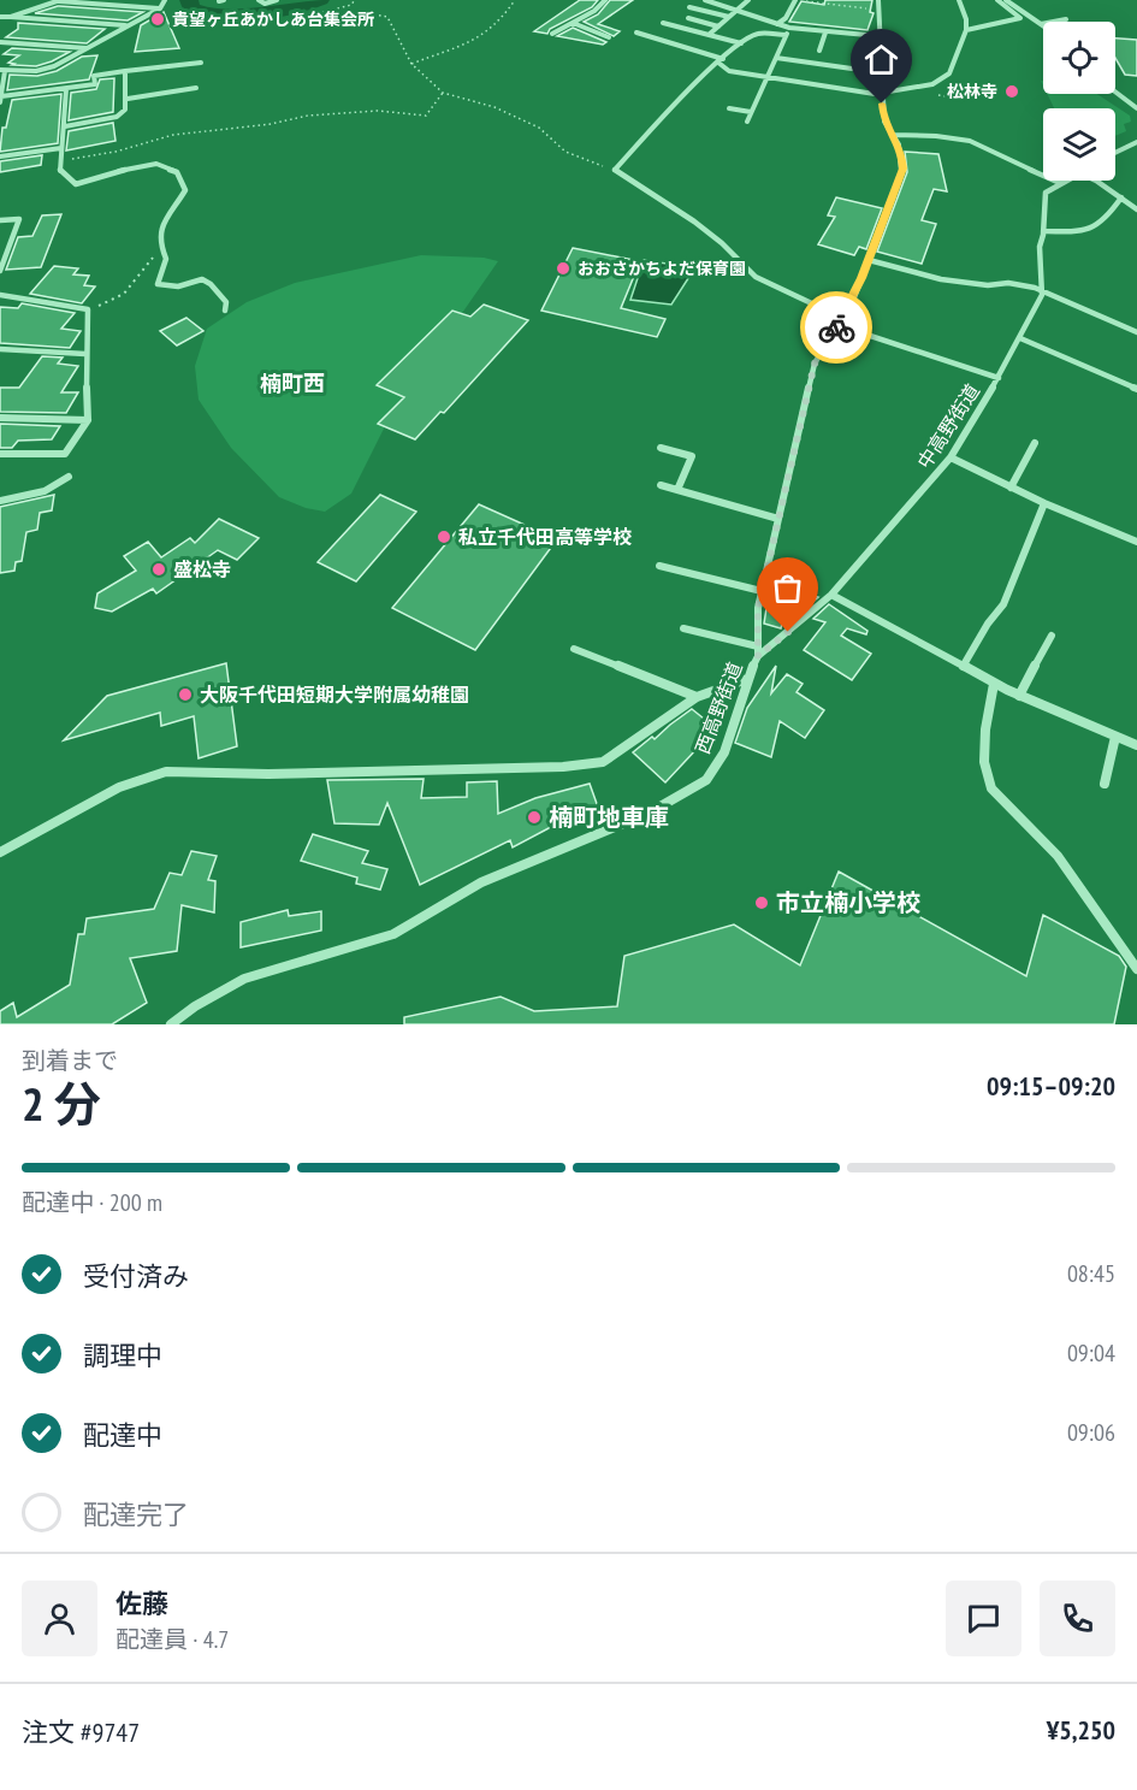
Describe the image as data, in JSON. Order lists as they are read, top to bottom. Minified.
{"streets":{"street":["中高野街道","西高野街道"]},"crossings":[["中高野街道","西高野街道"]],"districts":["楠町西"],"places":["貴望ヶ丘あかしあ台集会所","松林寺","おおさかちよだ保育園","私立千代田高等学校","盛松寺","大阪千代田短期大学附属幼稚園","楠町地車庫","市立楠小学校"],"page":{"heading":["2 分","到着まで","09:15–09:20"],"panel":["佐藤","配達員 · 4.7","注文 #9747","¥5,250"],"bar":"配達中 · 200 m","list":[["受付済み","08:45"],["調理中","09:04"],["配達中","09:06"],"配達完了"]}}
